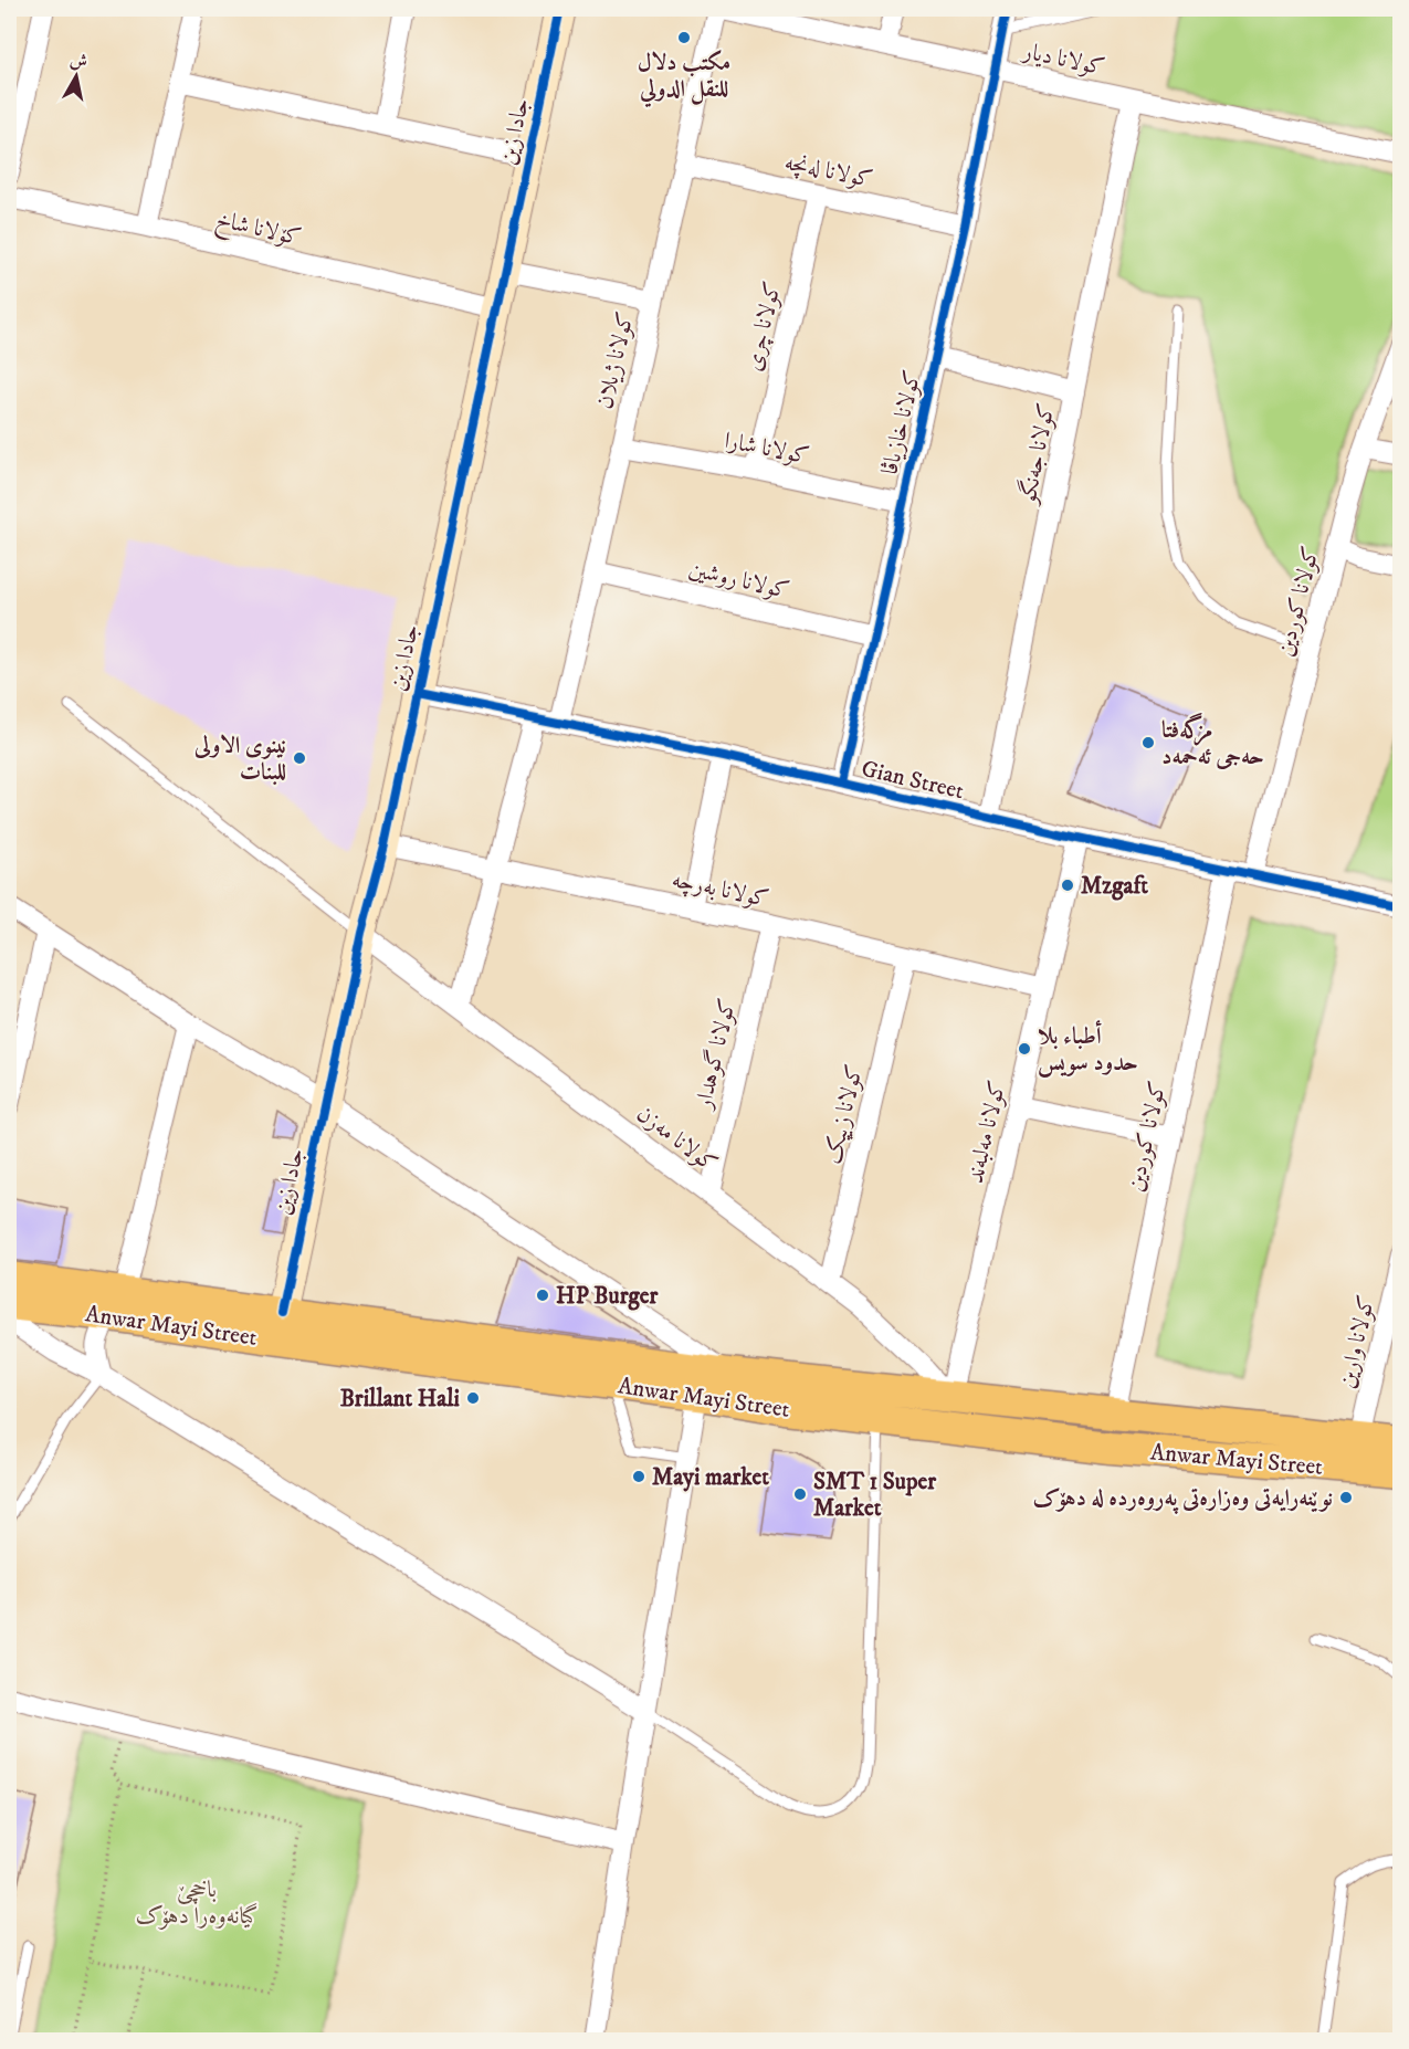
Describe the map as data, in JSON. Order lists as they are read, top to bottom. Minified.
{"streets":{"main road":["Anwar Mayi Street"],"street":["کولانا دیار","جادا زین","کولانا لەنچە","کۆلانا شاخ","کولانا چری","کولانا ژیلان","کولانا خازیاڤا","کولانا شارا","کولانا جەنگو","کولانا روشین","کولانا کوردین","Gian Street","کولانا بەرچە","کولانا گوهدار","کولانا زیپک","کولانا مەلبەند","کولانا مەزن","کولانا وارین"]},"crossings":[["کولانا دیار","کولانا ژیلان"],["کولانا دیار","کولانا خازیاڤا"],["کولانا دیار","کولانا جەنگو"],["جادا زین","کۆلانا شاخ"],["جادا زین","Gian Street"],["جادا زین","کولانا بەرچە"],["جادا زین","کولانا مەزن"],["جادا زین","Anwar Mayi Street"],["کولانا لەنچە","کولانا چری"],["کولانا لەنچە","کولانا ژیلان"],["کولانا لەنچە","کولانا خازیاڤا"],["کولانا چری","کولانا شارا"],["کولانا ژیلان","کولانا شارا"],["کولانا ژیلان","کولانا روشین"],["کولانا ژیلان","Gian Street"],["کولانا خازیاڤا","کولانا شارا"],["کولانا خازیاڤا","کولانا روشین"],["کولانا خازیاڤا","Gian Street"],["کولانا جەنگو","Gian Street"],["کولانا کوردین","Gian Street"],["کولانا کوردین","Anwar Mayi Street"],["Gian Street","کولانا مەلبەند"],["کولانا بەرچە","کولانا گوهدار"],["کولانا بەرچە","کولانا زیپک"],["کولانا بەرچە","کولانا مەلبەند"],["کولانا گوهدار","کولانا مەزن"],["کولانا زیپک","کولانا مەزن"],["کولانا مەلبەند","کولانا مەزن"],["کولانا مەلبەند","Anwar Mayi Street"],["کولانا مەزن","Anwar Mayi Street"],["Anwar Mayi Street","کولانا وارین"]],"parks":["باخچێ گیانه‌وه‌را دهۆک"],"places":["مكتب دلال للنقل الدولي","مزگەفتا حەجی ئەحمەد","نينوى الاولى للبنات","Mzgaft","أطباء بلا حدود سويس","HP Burger","Brillant Hali","Mayi market","SMT 1 Super Market","نوێنەرایەتی وەزارەتی پەروەردە لە دهۆک"],"north":"top"}
